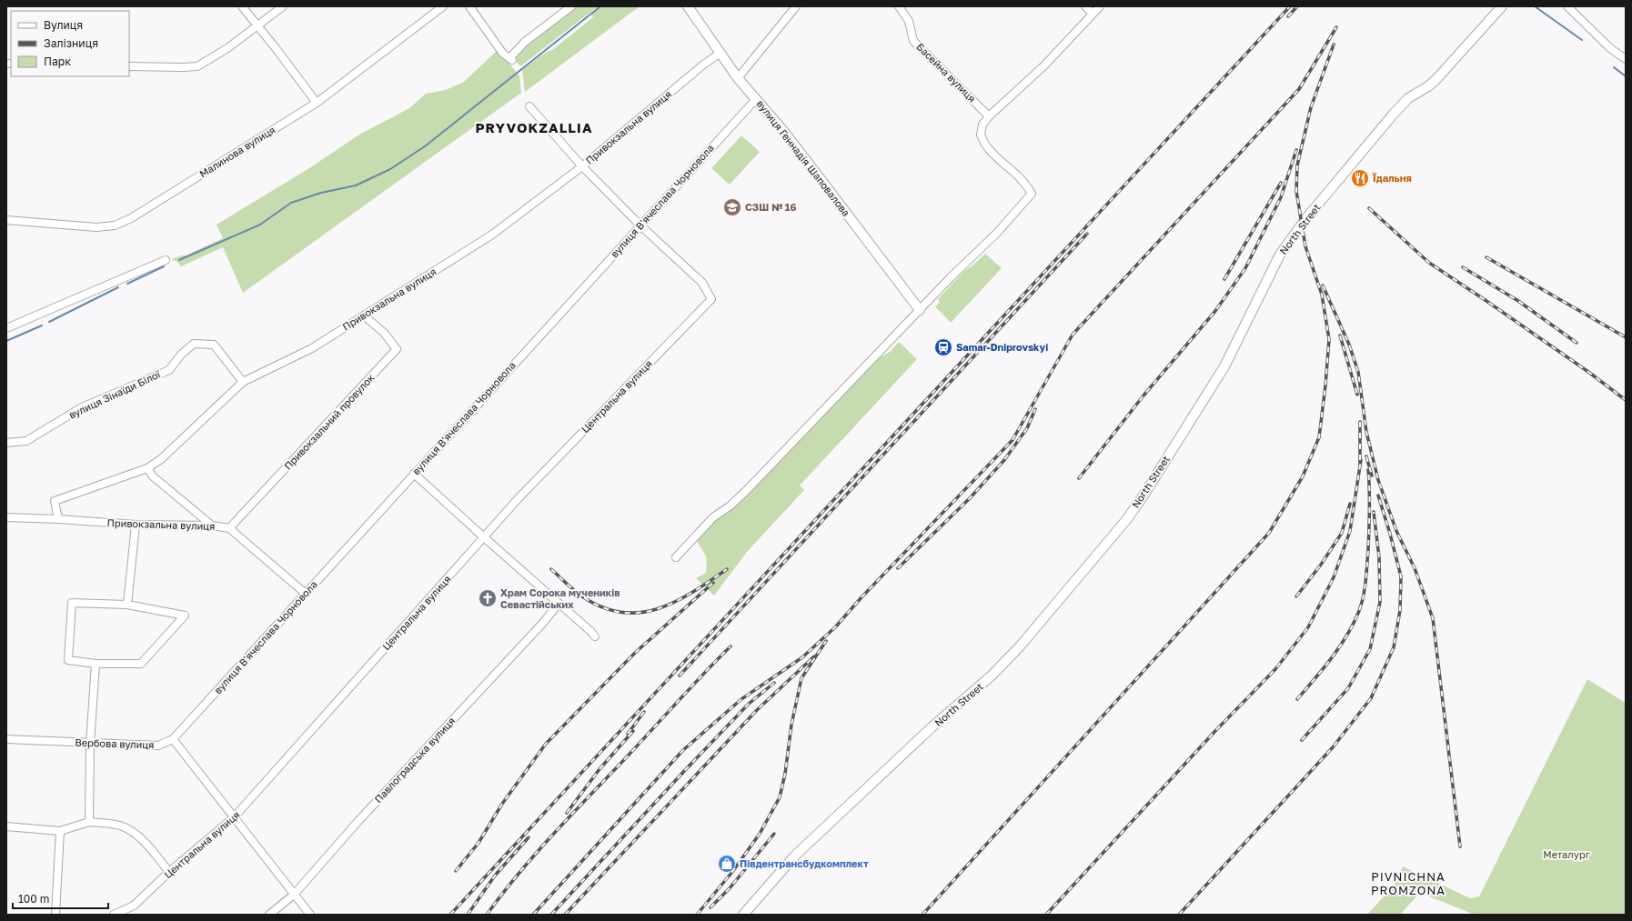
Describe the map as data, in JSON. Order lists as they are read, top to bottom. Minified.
{"streets":{"street":["Басейна вулиця","Привокзальна вулиця","Малинова вулиця","вулиця Геннадія Шаповалова","вулиця В'ячеслава Чорновола","North Street","вулиця Зінаїди Білої","Центральна вулиця","Привокзальний провулок","Вербова вулиця","Павлоградська вулиця"]},"crossings":[["Привокзальна вулиця","вулиця Геннадія Шаповалова"],["Привокзальна вулиця","вулиця В'ячеслава Чорновола"],["Привокзальна вулиця","вулиця Зінаїди Білої"],["Привокзальна вулиця","Привокзальний провулок"],["вулиця Геннадія Шаповалова","вулиця В'ячеслава Чорновола"],["вулиця В'ячеслава Чорновола","Центральна вулиця"],["вулиця В'ячеслава Чорновола","Вербова вулиця"]],"districts":["PRYVOKZALLIA","PIVNICHNA PROMZONA"],"parks":["Металург"],"places":{"restaurant":["Їдальня"],"school or university":["СЗШ № 16"],"station":["Samar-Dniprovskyi"],"church":["Храм Сорока мучеників Севастійських"],"shop":["Південтрансбудкомплект"]},"legend":["Вулиця","Залізниця","Парк"],"scale_bar":"100 m"}
